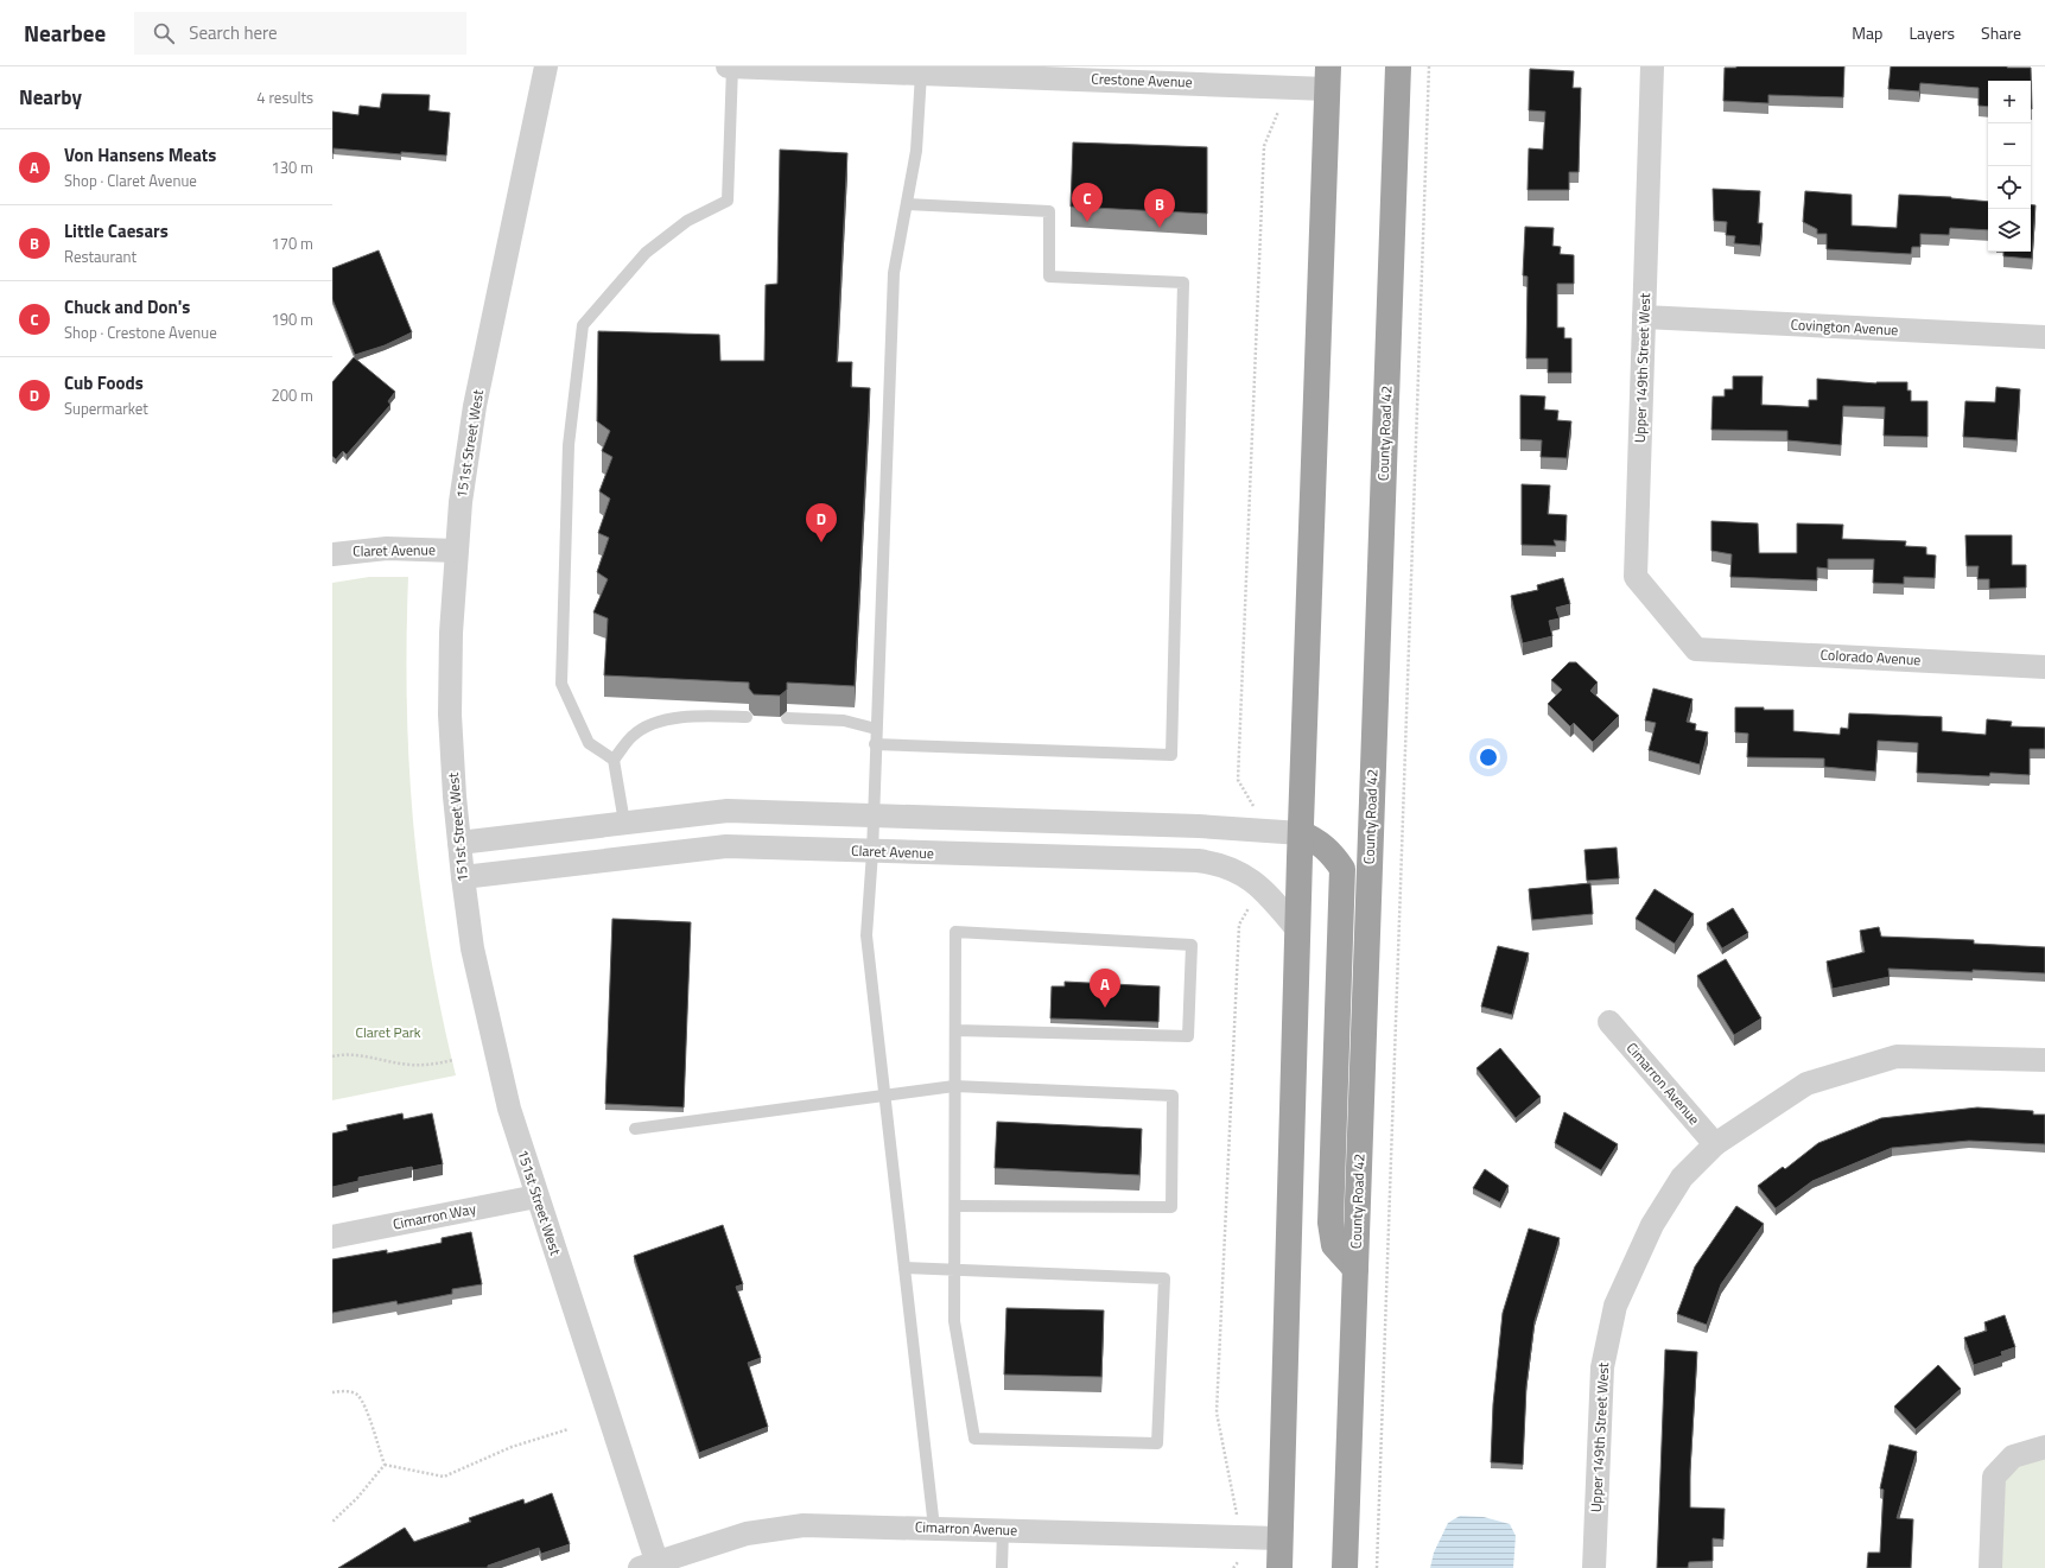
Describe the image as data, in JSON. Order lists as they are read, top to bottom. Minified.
{"streets":{"highway":["County Road 42"],"street":["Crestone Avenue","Covington Avenue","Upper 149th Street West","151st Street West","Claret Avenue","Colorado Avenue","Cimarron Avenue","Cimarron Way"]},"crossings":[["Covington Avenue","Upper 149th Street West"],["Upper 149th Street West","Colorado Avenue"],["Upper 149th Street West","Cimarron Avenue"],["151st Street West","Claret Avenue"],["151st Street West","Cimarron Avenue"],["151st Street West","Cimarron Way"]],"parks":["Claret Park"],"page":{"header":"Nearbee","search":"Search here","nav":["Map","Layers","Share"],"heading":["Nearby","4 results"],"map_buttons":["+","−"],"list":[{"mark":"A","name":"Von Hansens Meats","note":"Shop · Claret Avenue","value":"130 m"},{"mark":"B","name":"Little Caesars","note":"Restaurant","value":"170 m"},{"mark":"C","name":"Chuck and Don's","note":"Shop · Crestone Avenue","value":"190 m"},{"mark":"D","name":"Cub Foods","note":"Supermarket","value":"200 m"}],"pins":["C","B","D","A"]}}
